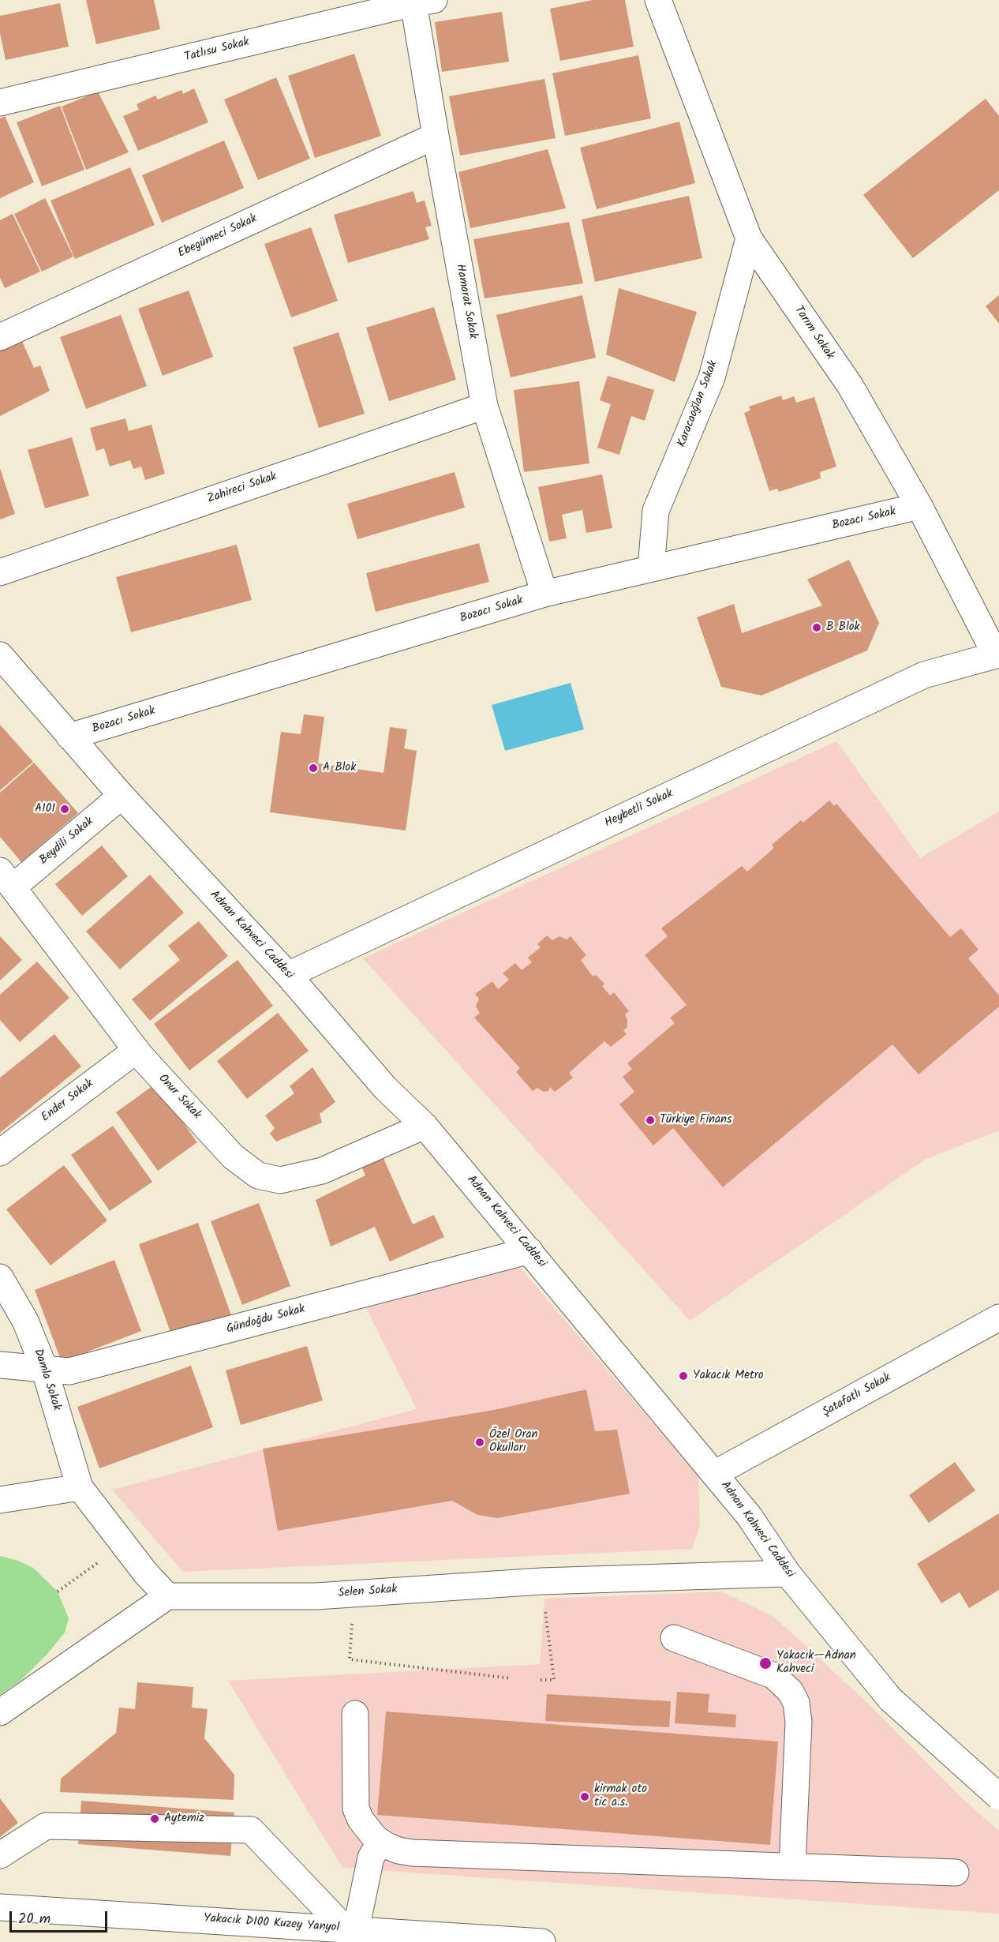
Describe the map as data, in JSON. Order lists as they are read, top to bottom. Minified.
{"streets":{"street":["Tatlısu Sokak","Ebegümeci Sokak","Hamarat Sokak","Tarım Sokak","Karacaoğlan Sokak","Zahireci Sokak","Bozacı Sokak","Heybetli Sokak","Beydili Sokak","Adnan Kahveci Caddesi","Onur Sokak","Ender Sokak","Gündoğdu Sokak","Damla Sokak","Şatafatlı Sokak","Selen Sokak","Yakacık D100 Kuzey Yanyol"]},"crossings":[["Tatlısu Sokak","Hamarat Sokak"],["Ebegümeci Sokak","Hamarat Sokak"],["Hamarat Sokak","Zahireci Sokak"],["Hamarat Sokak","Bozacı Sokak"],["Tarım Sokak","Karacaoğlan Sokak"],["Tarım Sokak","Bozacı Sokak"],["Tarım Sokak","Heybetli Sokak"],["Karacaoğlan Sokak","Bozacı Sokak"],["Bozacı Sokak","Adnan Kahveci Caddesi"],["Heybetli Sokak","Adnan Kahveci Caddesi"],["Beydili Sokak","Adnan Kahveci Caddesi"],["Beydili Sokak","Onur Sokak"],["Adnan Kahveci Caddesi","Onur Sokak"],["Adnan Kahveci Caddesi","Gündoğdu Sokak"],["Adnan Kahveci Caddesi","Şatafatlı Sokak"],["Adnan Kahveci Caddesi","Selen Sokak"],["Onur Sokak","Ender Sokak"],["Gündoğdu Sokak","Damla Sokak"]],"places":["B Blok","A Blok","A101","Türkiye Finans","Yakacık Metro","Özel Oran Okulları","Yakacık—Adnan Kahveci","kirmak oto tic a.s.","Aytemiz"],"scale_bar":"20 m"}
